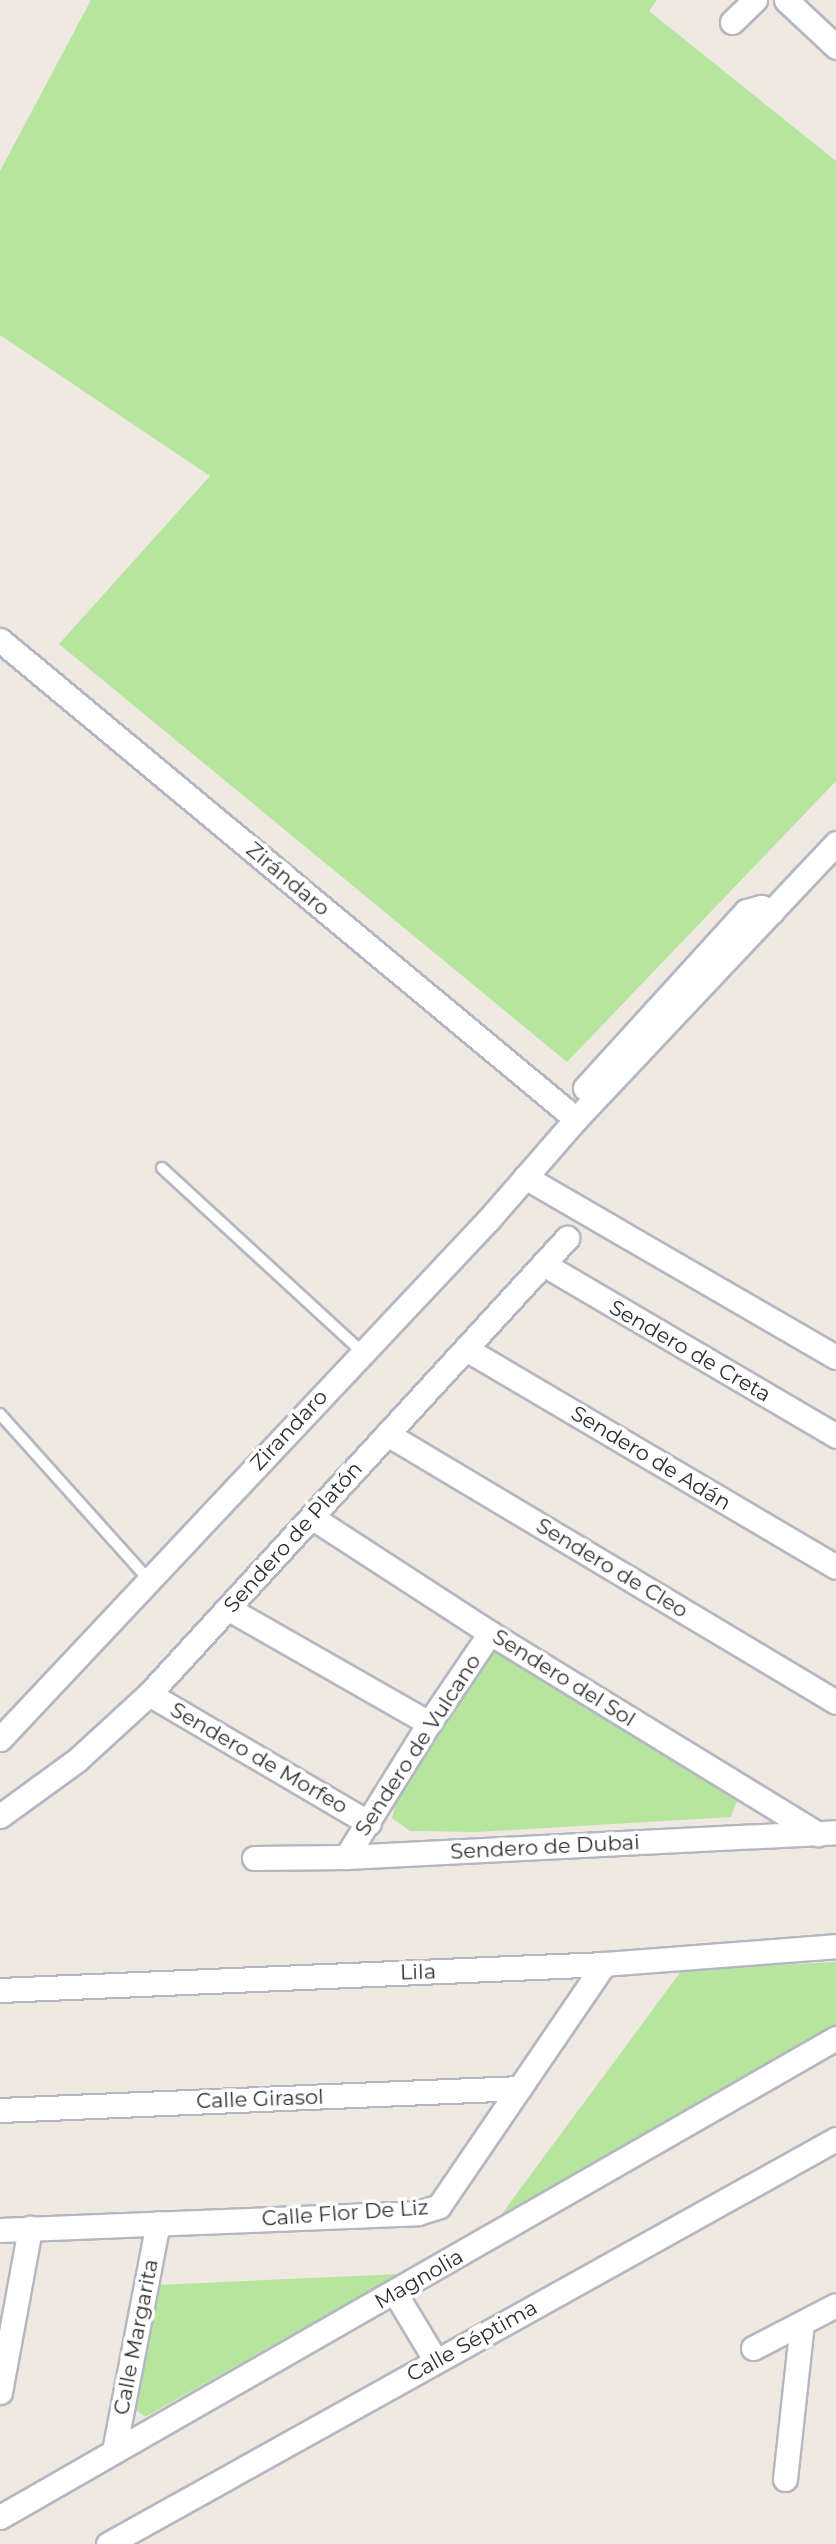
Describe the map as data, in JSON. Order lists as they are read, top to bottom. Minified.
{"streets":{"street":["Zirándaro","Sendero de Creta","Zirandaro","Sendero de Adán","Sendero de Platón","Sendero de Cleo","Sendero del Sol","Sendero de Vulcano","Sendero de Morfeo","Sendero de Dubai","Lila","Calle Girasol","Calle Flor De Liz","Magnolia","Calle Margarita","Calle Séptima"]},"crossings":[["Zirándaro","Zirandaro"],["Sendero de Creta","Sendero de Platón"],["Sendero de Adán","Sendero de Platón"],["Sendero de Platón","Sendero de Cleo"],["Sendero de Platón","Sendero del Sol"],["Sendero de Platón","Sendero de Morfeo"],["Sendero del Sol","Sendero de Vulcano"],["Sendero del Sol","Sendero de Dubai"],["Sendero de Vulcano","Sendero de Morfeo"],["Sendero de Vulcano","Sendero de Dubai"],["Lila","Calle Flor De Liz"],["Calle Girasol","Calle Flor De Liz"],["Calle Flor De Liz","Calle Margarita"],["Magnolia","Calle Margarita"]]}
